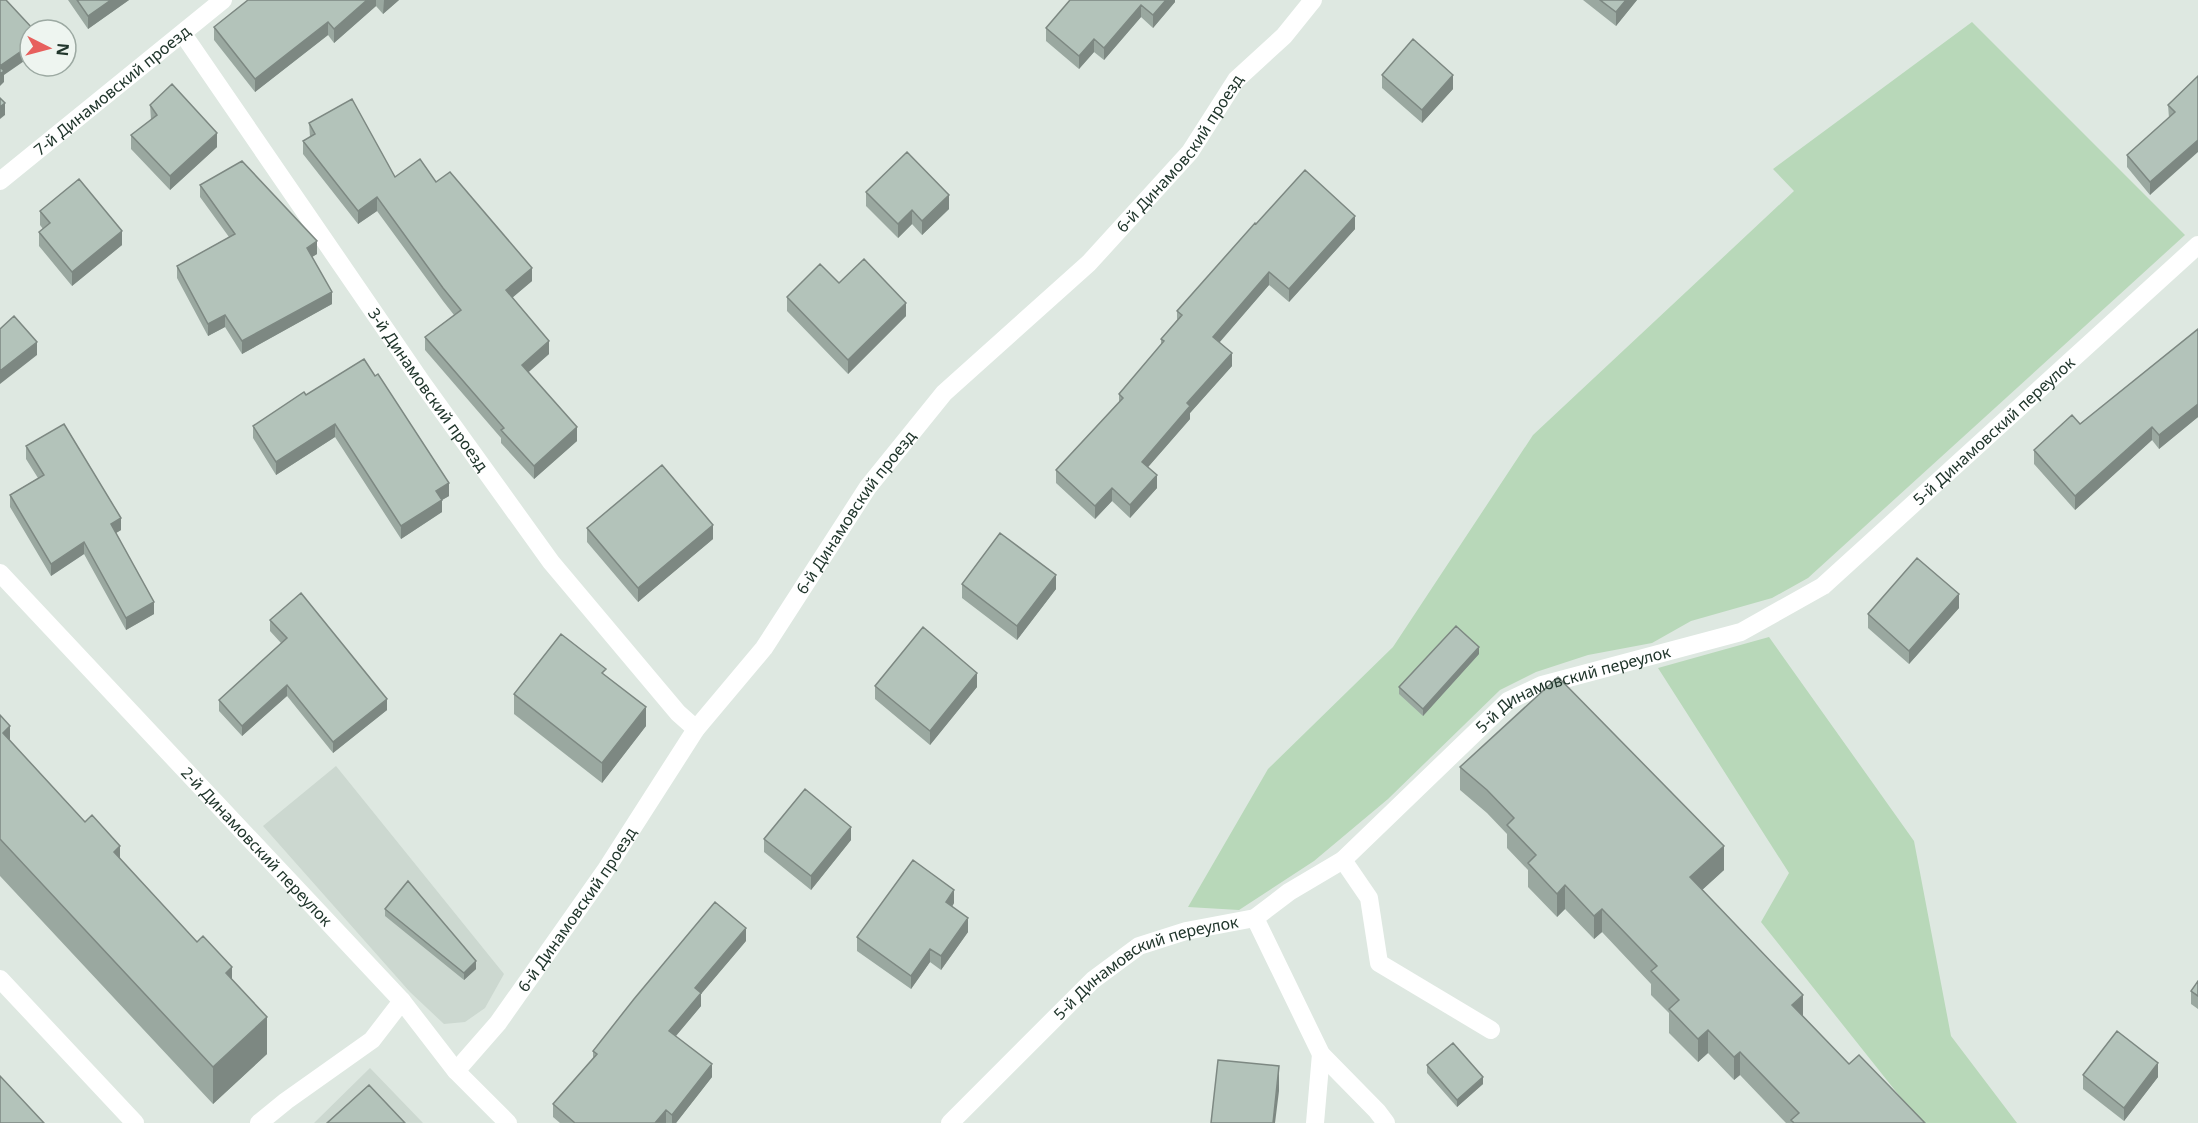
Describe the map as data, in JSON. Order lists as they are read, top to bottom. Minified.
{"streets":{"street":["7-й Динамовский проезд","6-й Динамовский проезд","3-й Динамовский проезд","5-й Динамовский переулок","2-й Динамовский переулок"]},"crossings":[["7-й Динамовский проезд","3-й Динамовский проезд"],["6-й Динамовский проезд","3-й Динамовский проезд"],["6-й Динамовский проезд","2-й Динамовский переулок"]],"north":"right"}
